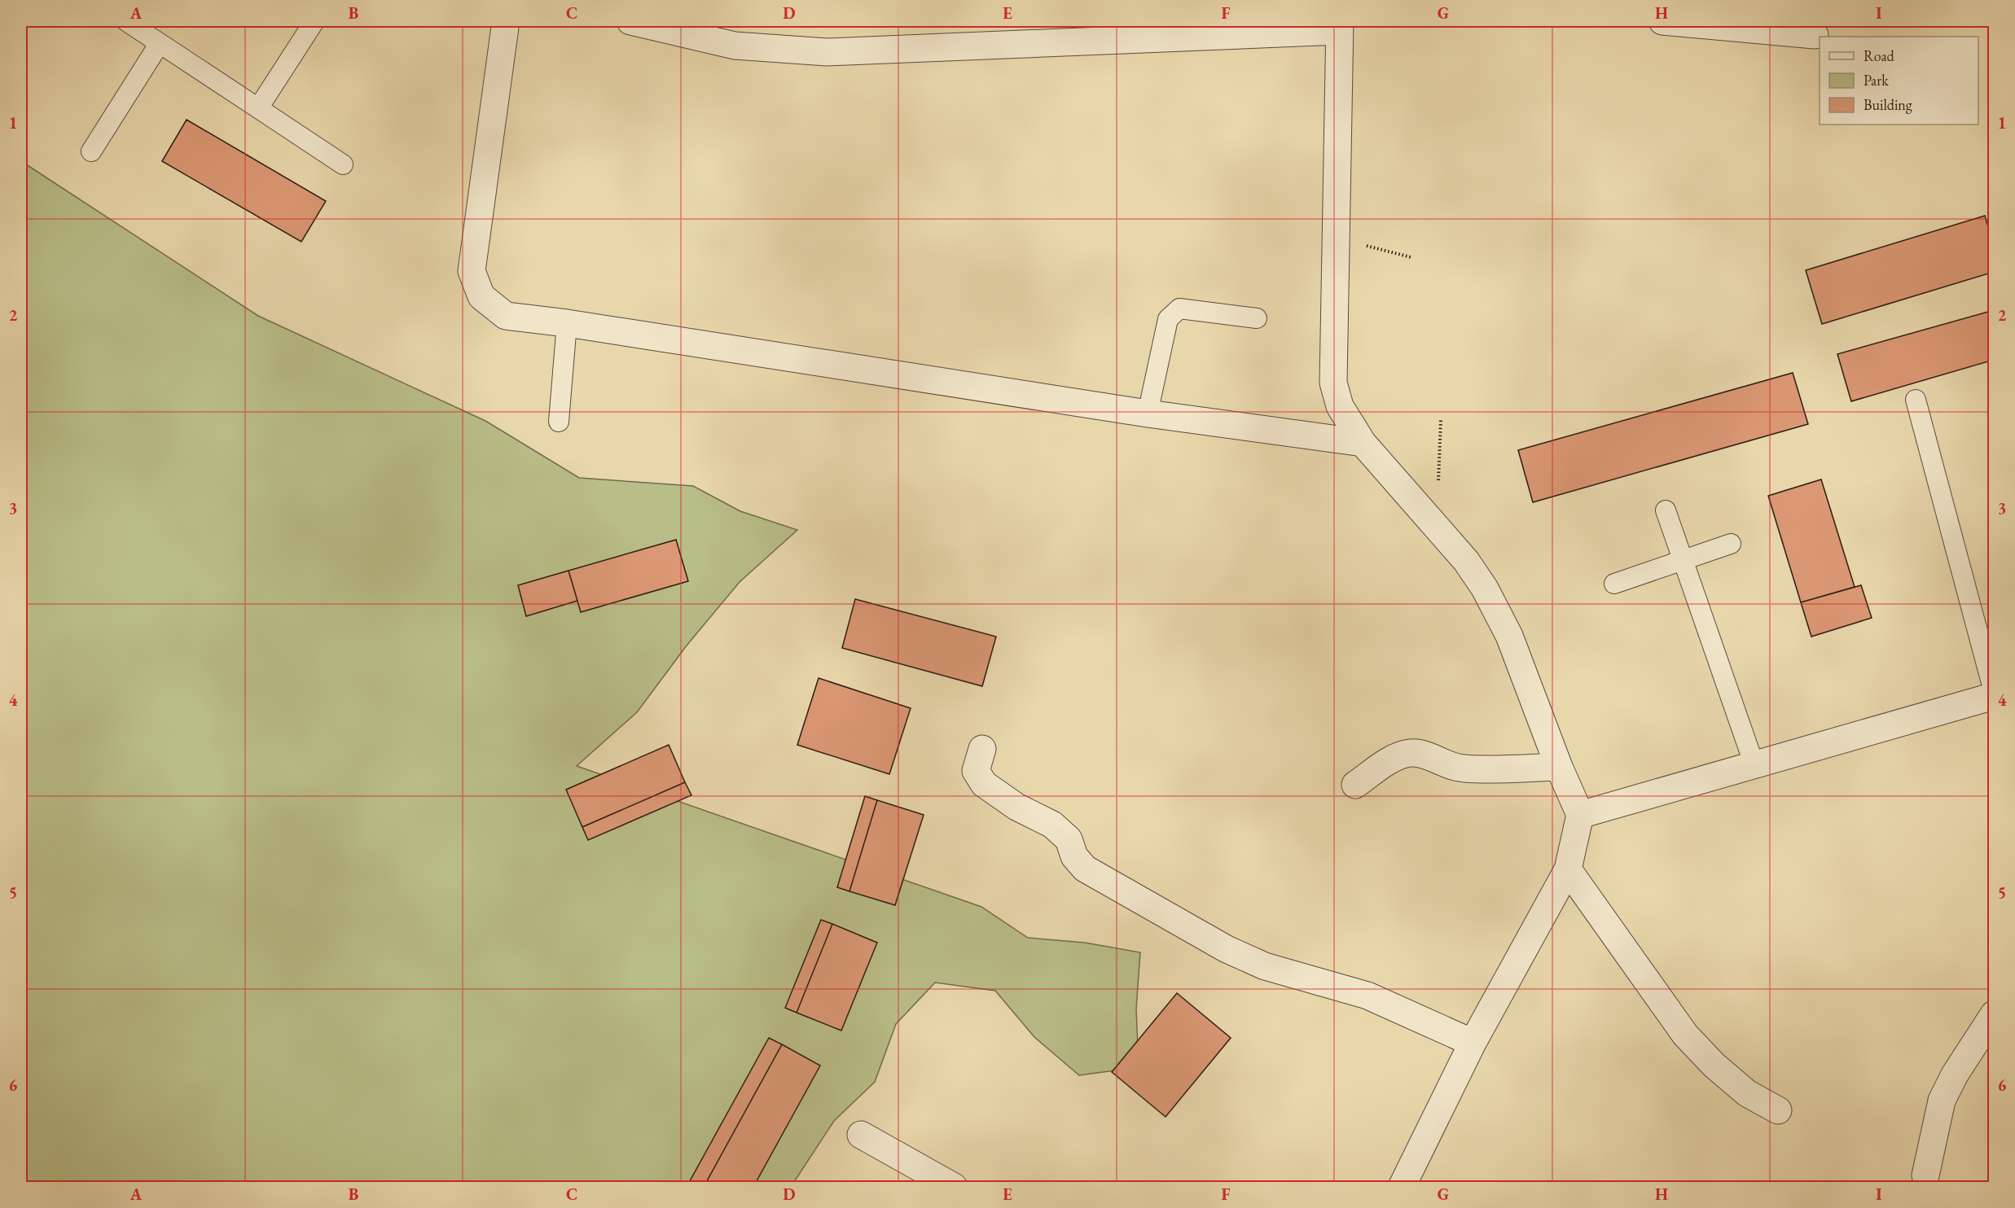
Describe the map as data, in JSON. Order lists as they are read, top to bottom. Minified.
{"legend":["Road","Park","Building"],"grid":{"columns":["A","B","C","D","E","F","G","H","I"],"rows":["1","2","3","4","5","6"]}}
